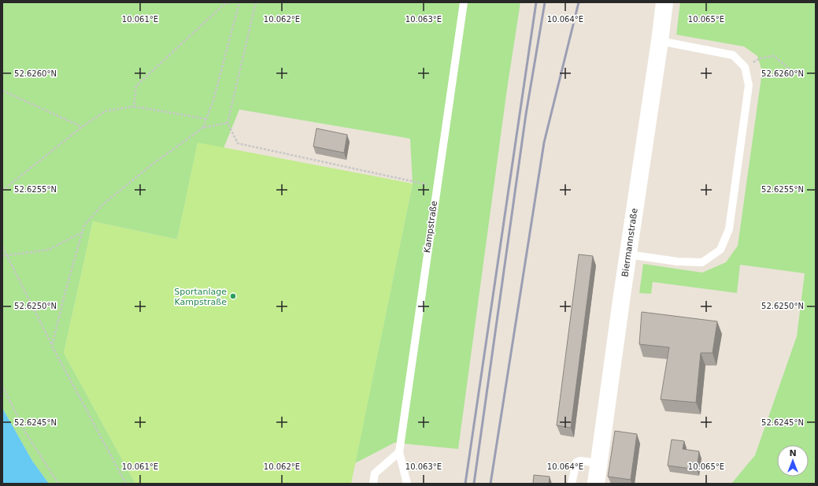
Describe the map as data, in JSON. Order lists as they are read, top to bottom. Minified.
{"streets":{"street":["Biermannstraße"],"lane":["Kampstraße"]},"places":["Sportanlage Kampstraße"],"north":"top","coordinates":["10.061°E","10.062°E","10.063°E","10.064°E","10.065°E","52.6260°N","52.6255°N","52.6250°N","52.6245°N"]}
